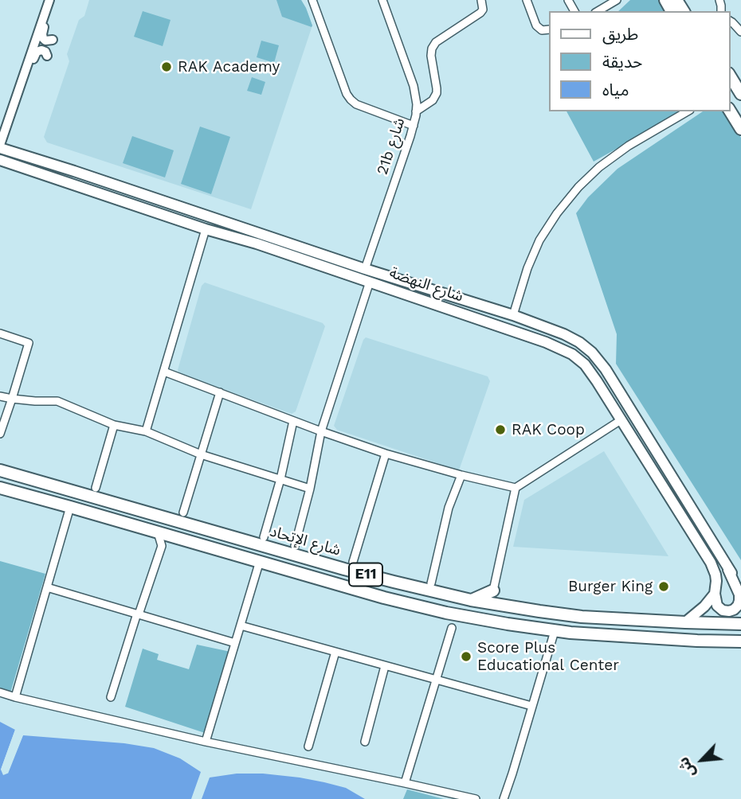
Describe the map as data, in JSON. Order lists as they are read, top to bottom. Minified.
{"streets":{"main road":["شارع النهضة","شارع الإتحاد","E11"],"street":["21b شارع"]},"crossings":[["21b شارع","شارع النهضة"]],"places":["RAK Academy","RAK Coop","Burger King","Score Plus Educational Center"],"legend":["طريق","حديقة","مياه"],"north":"bottom left"}
